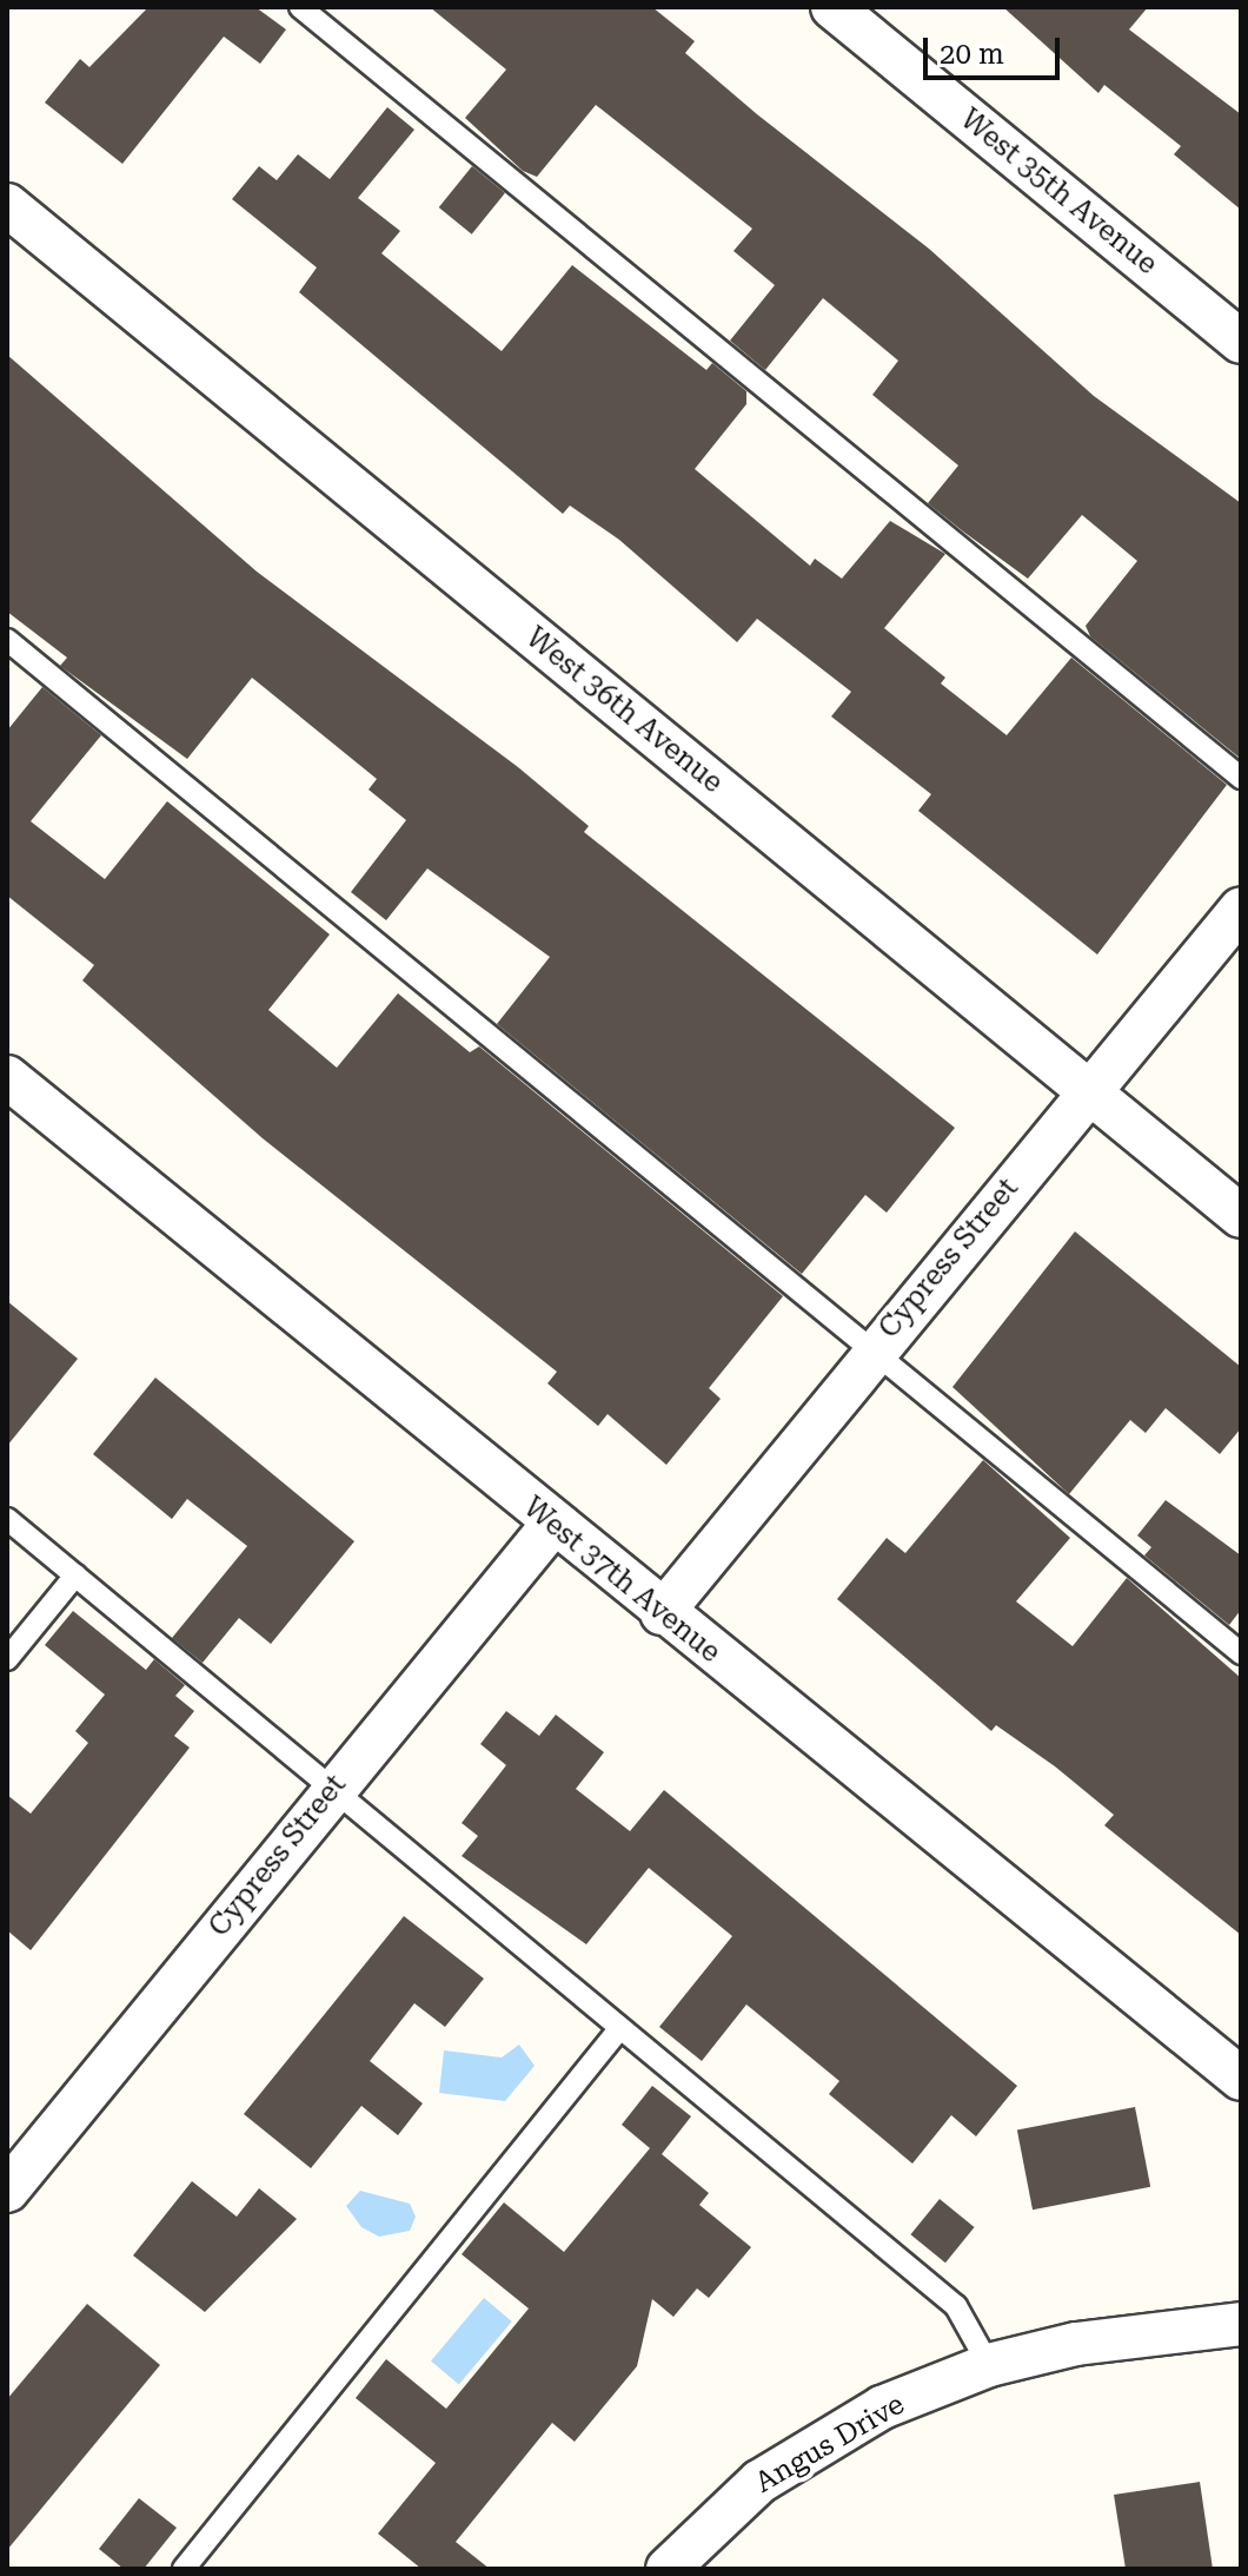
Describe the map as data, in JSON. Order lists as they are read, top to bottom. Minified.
{"streets":{"street":["West 35th Avenue","West 36th Avenue","Cypress Street","West 37th Avenue","Angus Drive"]},"crossings":[["West 36th Avenue","Cypress Street"],["Cypress Street","West 37th Avenue"]],"scale_bar":"20 m"}
